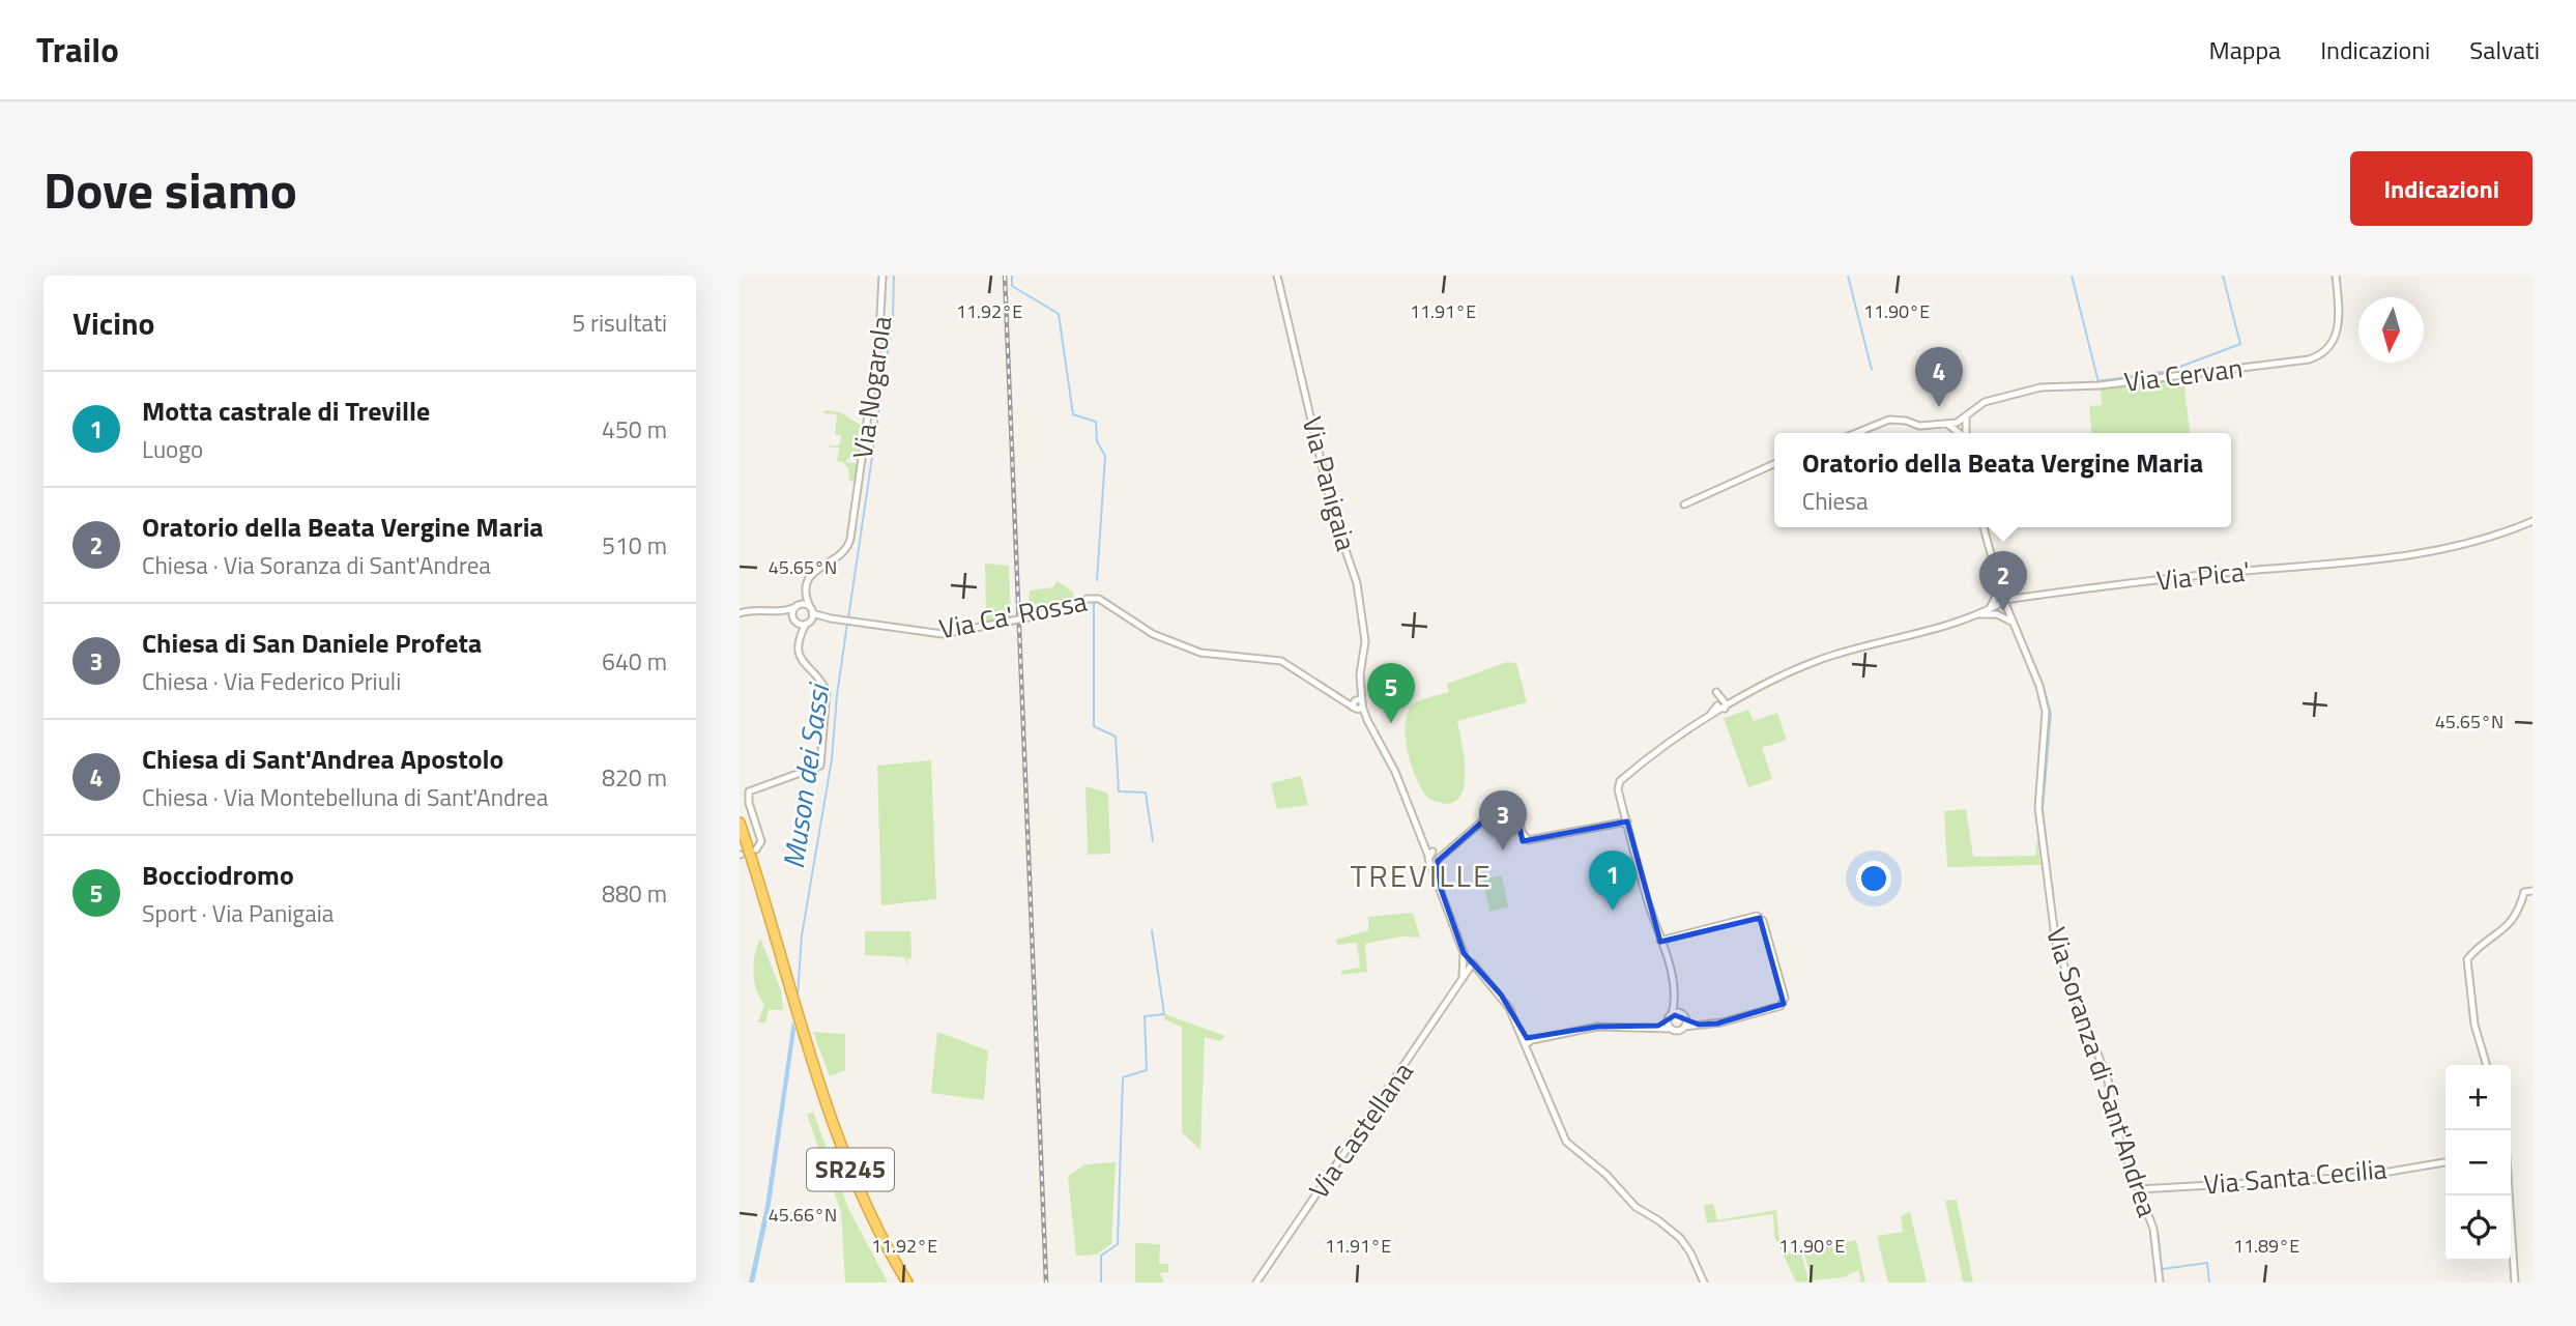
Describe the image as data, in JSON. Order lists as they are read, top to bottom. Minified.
{"streets":{"highway":["SR245"],"street":["Via Cervan","Via Nogarola","Via Panigaia","Via Pica'","Via Ca' Rossa","Via Soranza di Sant'Andrea","Via Castellana","Via Santa Cecilia"]},"crossings":[["Via Panigaia","Via Ca' Rossa"],["Via Pica'","Via Soranza di Sant'Andrea"],["Via Soranza di Sant'Andrea","Via Santa Cecilia"]],"districts":["TREVILLE"],"water":["Muson dei Sassi"],"north":"bottom","page":{"header":"Trailo","nav":["Mappa","Indicazioni","Salvati"],"title":"Dove siamo","buttons":"Indicazioni","heading":["Vicino","5 risultati"],"pins":["4","2","5","3","1"],"list":[{"mark":"1","name":"Motta castrale di Treville","note":"Luogo","value":"450 m"},{"mark":"2","name":"Oratorio della Beata Vergine Maria","note":"Chiesa · Via Soranza di Sant'Andrea","value":"510 m"},{"mark":"3","name":"Chiesa di San Daniele Profeta","note":"Chiesa · Via Federico Priuli","value":"640 m"},{"mark":"4","name":"Chiesa di Sant'Andrea Apostolo","note":"Chiesa · Via Montebelluna di Sant'Andrea","value":"820 m"},{"mark":"5","name":"Bocciodromo","note":"Sport · Via Panigaia","value":"880 m"}],"popup":["Oratorio della Beata Vergine Maria","Chiesa"],"map_buttons":["+","−"]},"coordinates":["11.92°E","11.91°E","11.90°E","45.65°N","45.66°N","11.89°E"]}
